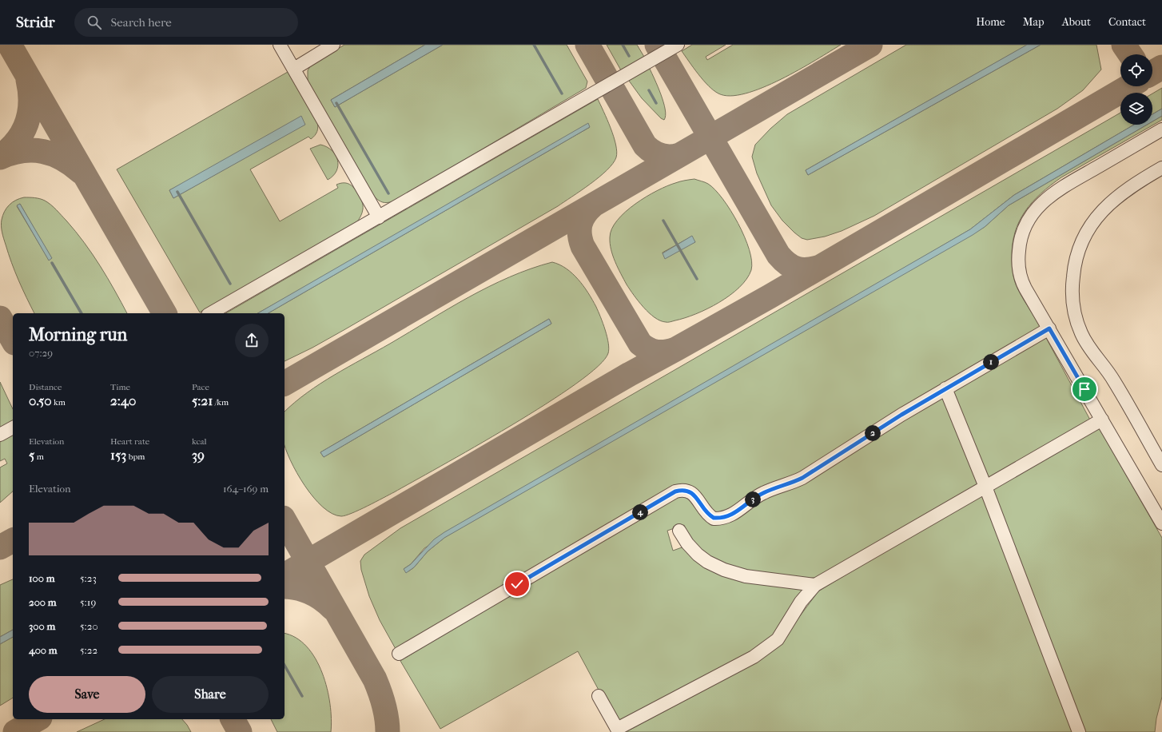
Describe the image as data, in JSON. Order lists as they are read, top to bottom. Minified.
{"page":{"header":"Stridr","search":"Search here","nav":["Home","Map","About","Contact"],"heading":["Morning run","07:29"],"pins":["1","2","3","4"],"stats":[["Distance","0.50 km"],["Time","2:40"],["Pace","5:21 /km"],["Elevation","5 m"],["Heart rate","153 bpm"],["kcal","39"]],"chart":["Elevation","164–169 m"],"list":[{"name":"100 m","note":"5:23"},{"name":"200 m","note":"5:19"},{"name":"300 m","note":"5:20"},{"name":"400 m","note":"5:22"}],"buttons":["Save","Share"]}}
